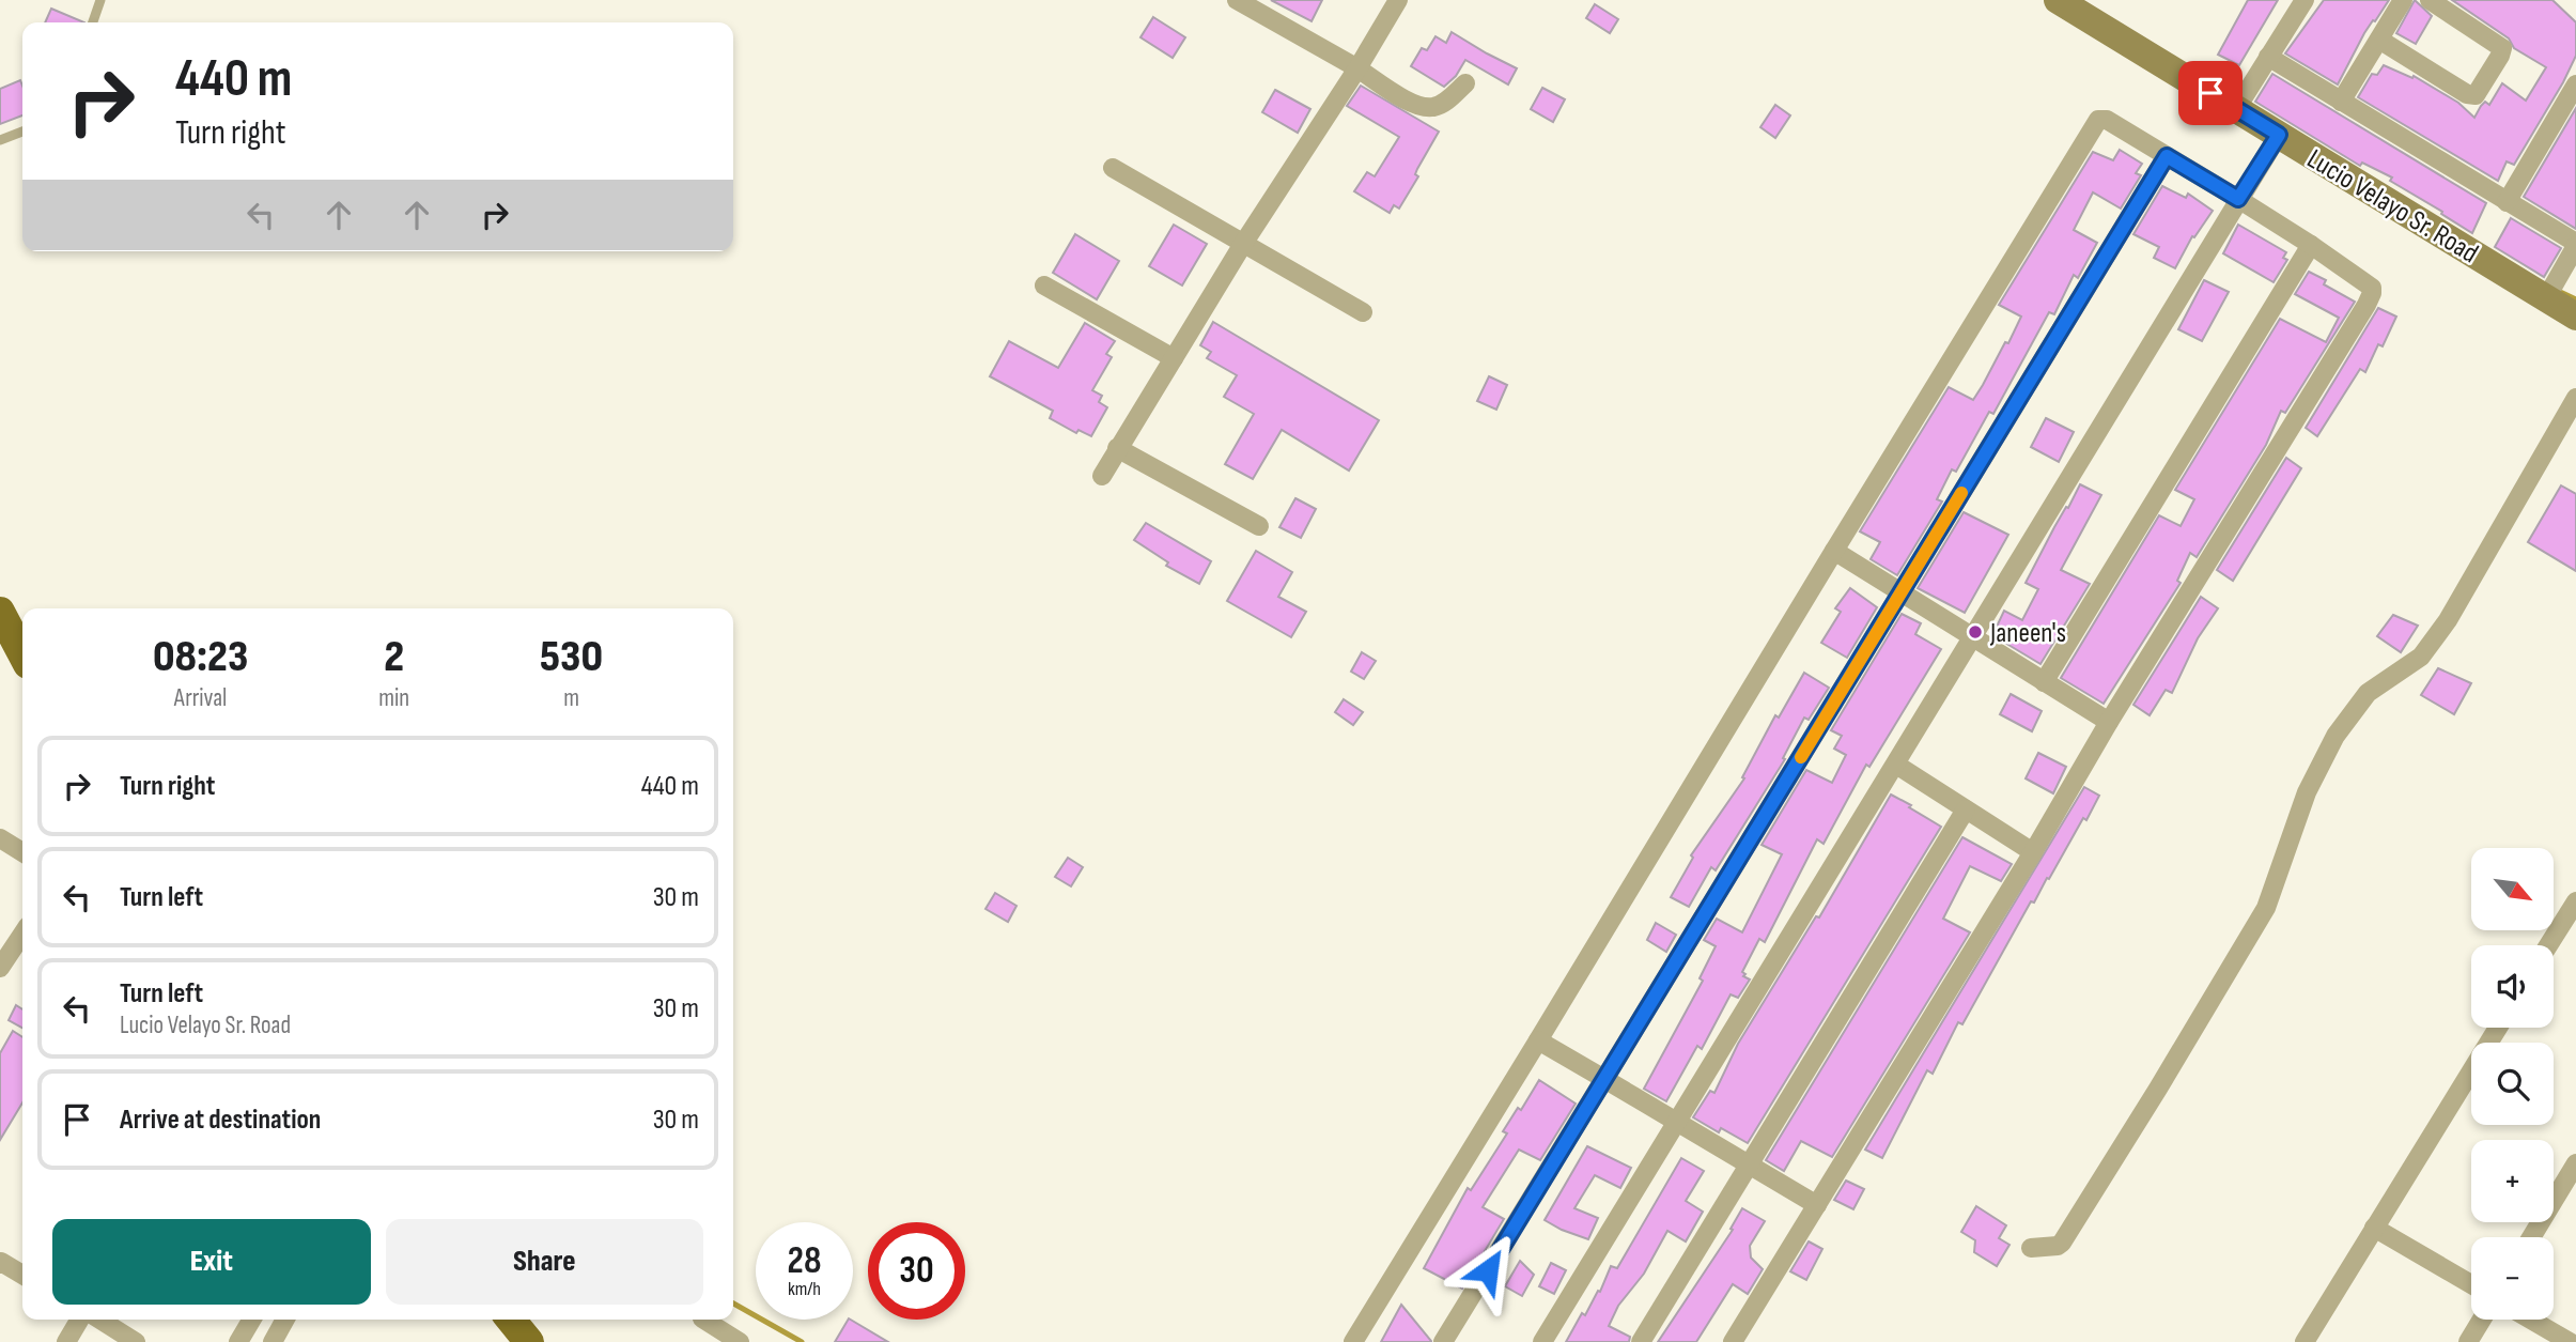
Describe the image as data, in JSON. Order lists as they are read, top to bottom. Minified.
{"streets":{"main road":["Lucio Velayo Sr. Road"]},"places":["Janeen's"],"north":"bottom right","page":{"turn":["440 m","Turn right"],"eta":["08:23","Arrival","2","min","530","m"],"list":[{"name":"Turn right","value":"440 m"},{"name":"Turn left","value":"30 m"},{"name":"Turn left","note":"Lucio Velayo Sr. Road","value":"30 m"},{"name":"Arrive at destination","value":"30 m"}],"map_buttons":["+","−"],"buttons":["Exit","Share"],"speed":"28 km/h","limit":"30"}}
